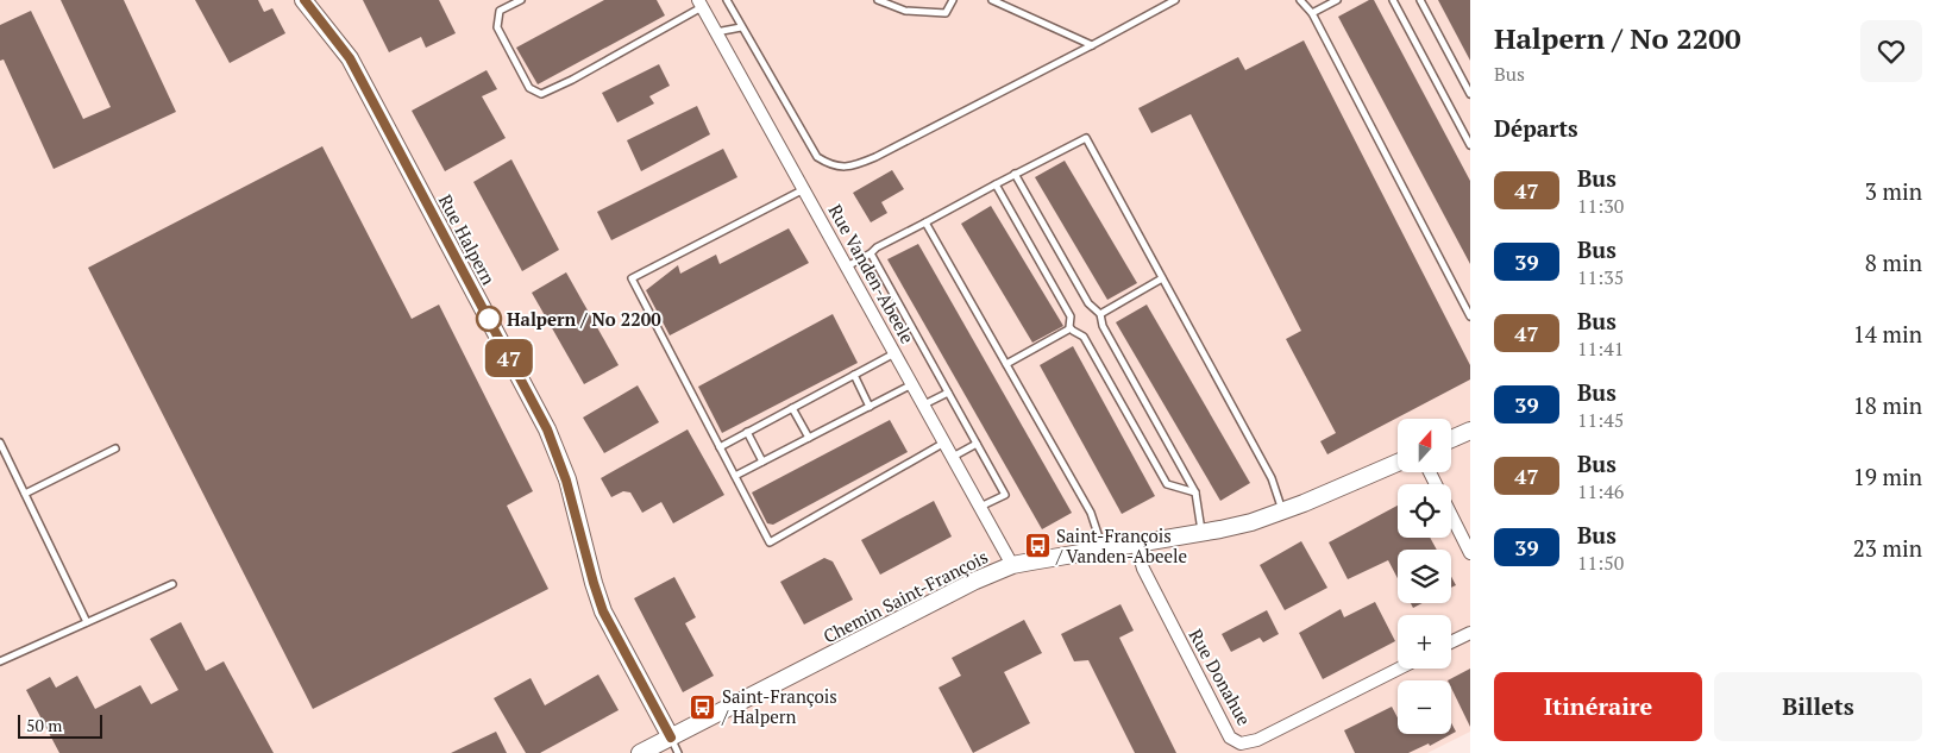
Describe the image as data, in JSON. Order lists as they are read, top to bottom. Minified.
{"streets":{"street":["Rue Halpern","Rue Vanden-Abeele","Chemin Saint-François","Rue Donahue"]},"crossings":[["Rue Halpern","Chemin Saint-François"],["Rue Vanden-Abeele","Chemin Saint-François"],["Chemin Saint-François","Rue Donahue"]],"places":{"other":["Halpern / No 2200"],"bus stop":["Saint-François / Vanden-Abeele","Saint-François / Halpern"]},"lines":["bus line 47"],"scale_bar":"50 m","north":"top","page":{"on_map":"47","heading":[["Halpern / No 2200","Bus"],"Départs"],"list":[{"mark":"47","name":"Bus","note":"11:30","value":"3 min"},{"mark":"39","name":"Bus","note":"11:35","value":"8 min"},{"mark":"47","name":"Bus","note":"11:41","value":"14 min"},{"mark":"39","name":"Bus","note":"11:45","value":"18 min"},{"mark":"47","name":"Bus","note":"11:46","value":"19 min"},{"mark":"39","name":"Bus","note":"11:50","value":"23 min"}],"map_buttons":["+","−"],"buttons":["Itinéraire","Billets"],"scale":"50 m"}}
